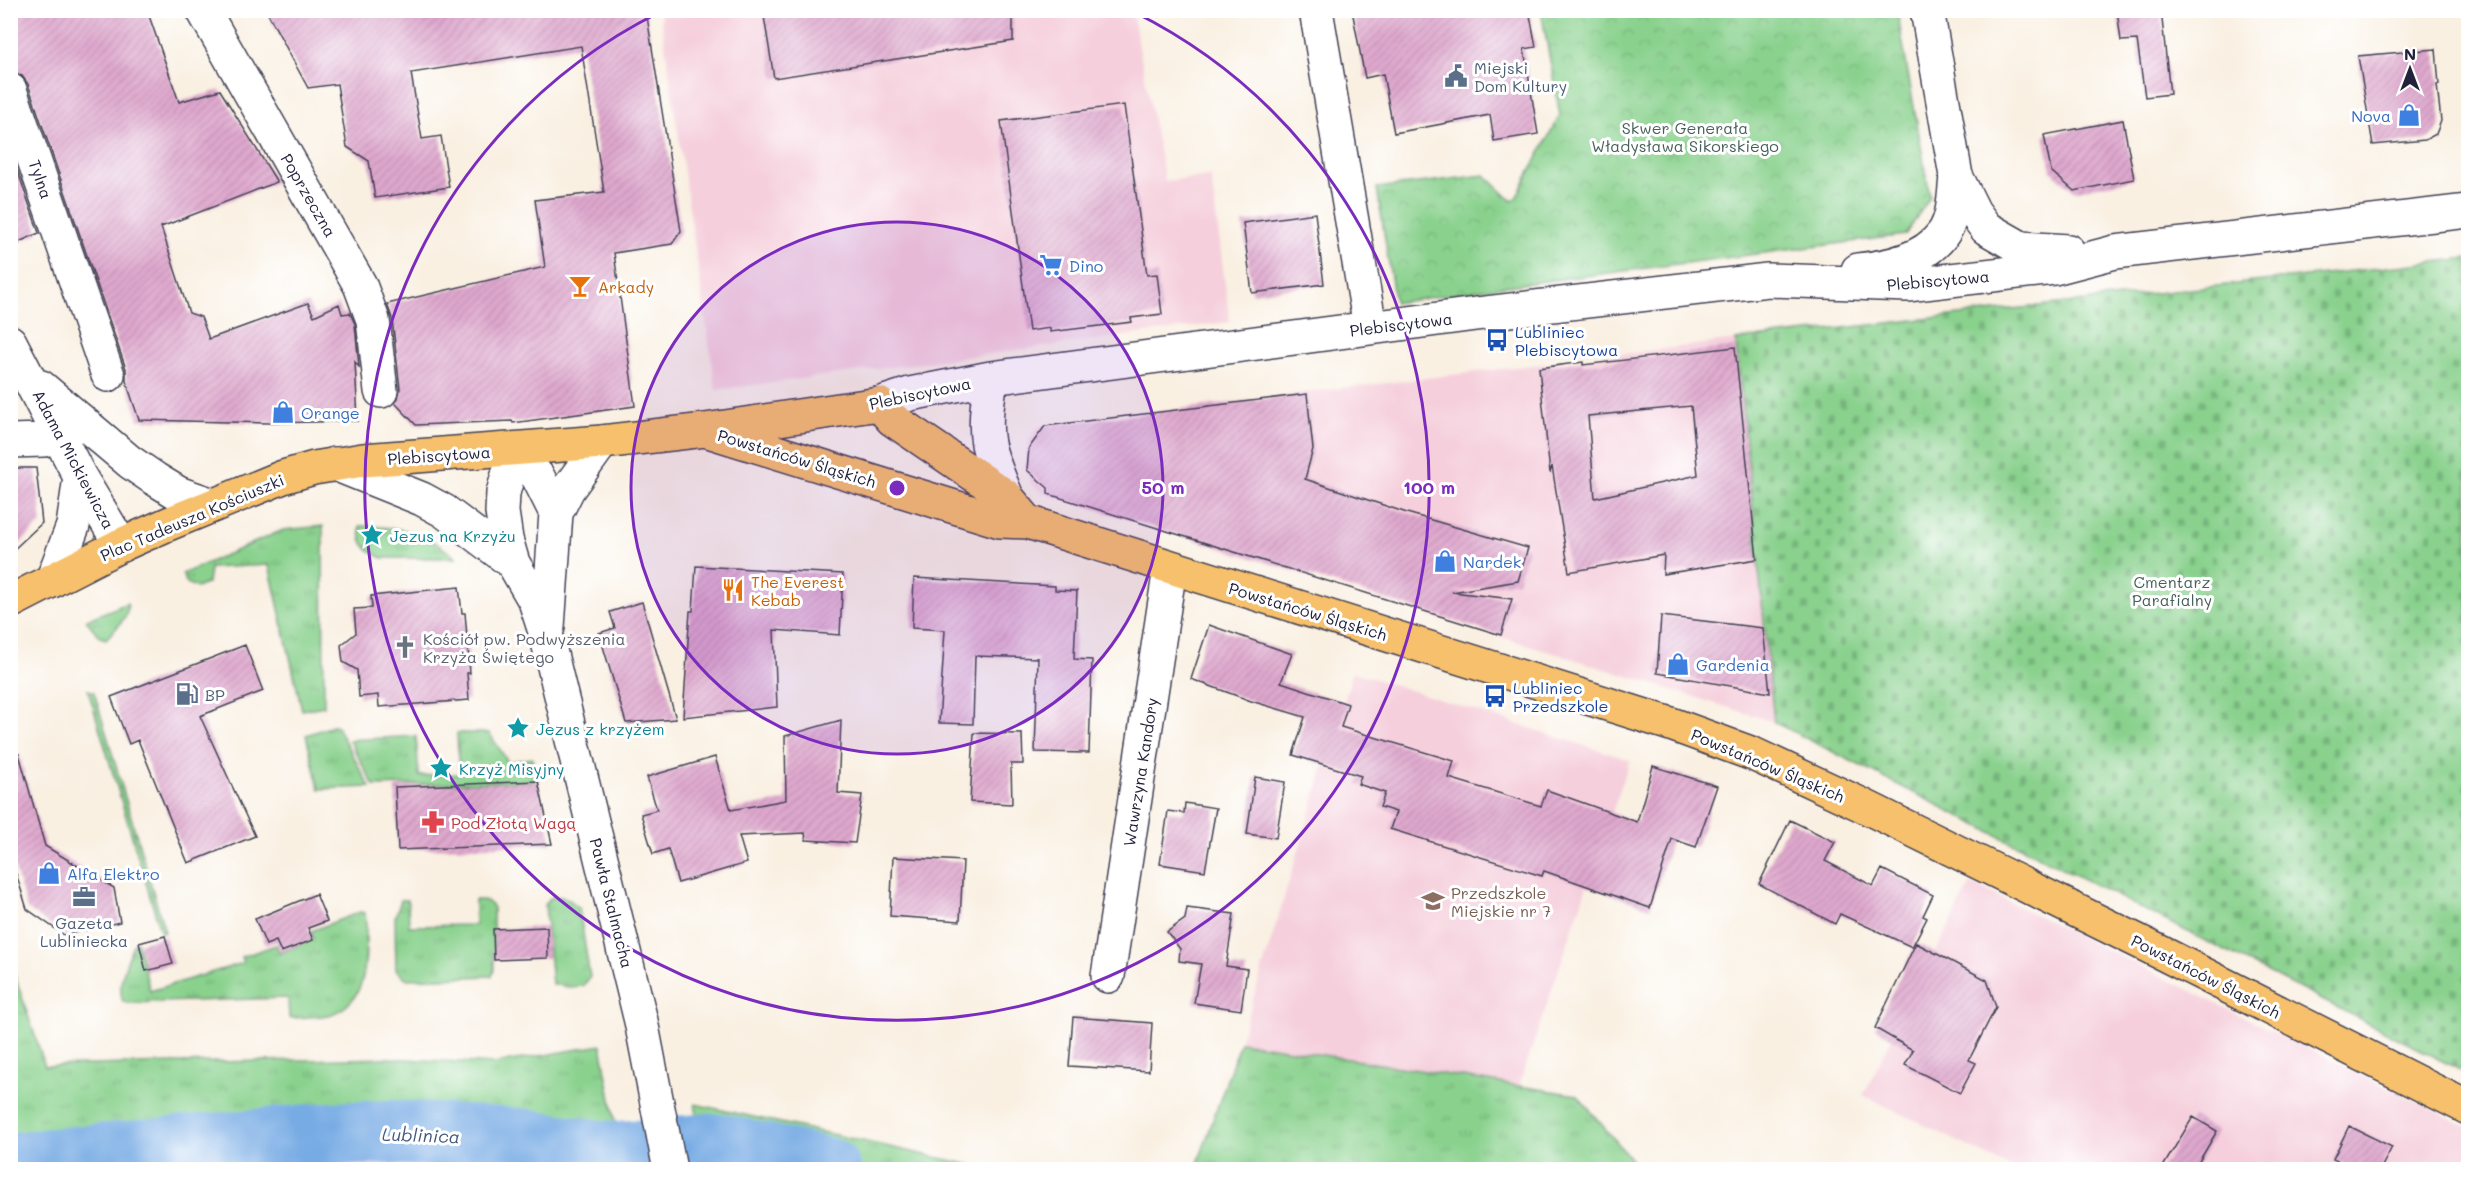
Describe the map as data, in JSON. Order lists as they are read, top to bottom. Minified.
{"streets":{"main road":["Plebiscytowa","Powstańców Śląskich","Plac Tadeusza Kościuszki"],"street":["Tylna","Poprzeczna","Adama Mickiewicza","Wawrzyna Kandory","Pawła Stalmacha"]},"crossings":[["Plebiscytowa","Powstańców Śląskich"],["Plebiscytowa","Plac Tadeusza Kościuszki"],["Plebiscytowa","Pawła Stalmacha"],["Powstańców Śląskich","Wawrzyna Kandory"],["Adama Mickiewicza","Plac Tadeusza Kościuszki"]],"water":["Lublinica"],"parks":["Skwer Generała Władysława Sikorskiego","Cmentarz Parafialny"],"places":{"public building":["Miejski Dom Kultury"],"shop":["Nova","Orange","Nardek","Gardenia","Alfa Elektro"],"supermarket":["Dino"],"bar":["Arkady"],"bus stop":["Lubliniec Plebiscytowa","Lubliniec Przedszkole"],"place":["Jezus na Krzyżu","Jezus z krzyżem","Krzyż Misyjny"],"restaurant":["The Everest Kebab"],"church":["Kościół pw. Podwyższenia Krzyża Świętego"],"fuel station":["BP"],"pharmacy":["Pod Złotą Wagą"],"office":["Gazeta Lubliniecka"],"school or university":["Przedszkole Miejskie nr 7"]},"north":"top","rings":["50 m","100 m"]}
